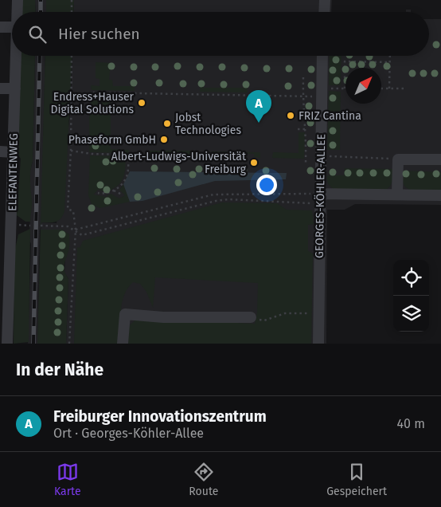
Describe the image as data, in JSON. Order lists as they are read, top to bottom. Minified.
{"streets":{"street":["ELEFANTENWEG","GEORGES-KÖHLER-ALLEE"]},"places":["Endress+Hauser Digital Solutions","FRIZ Cantina","Jobst Technologies","Phaseform GmbH","Albert-Ludwigs-Universität Freiburg"],"north":"top right","page":{"search":"Hier suchen","pins":"A","heading":"In der Nähe","list":[{"mark":"A","name":"Freiburger Innovationszentrum","note":"Ort · Georges-Köhler-Allee","value":"40 m"}],"nav":["Karte","Route","Gespeichert"]}}
